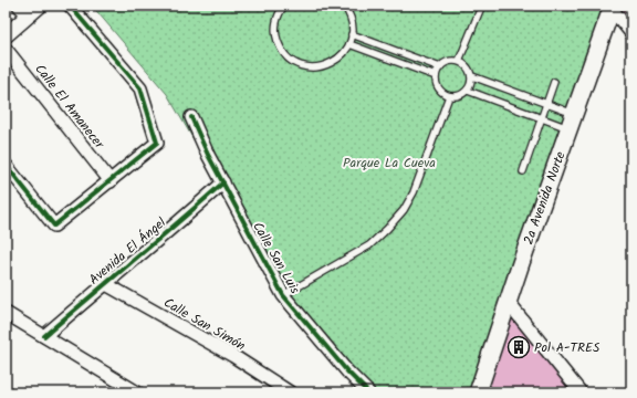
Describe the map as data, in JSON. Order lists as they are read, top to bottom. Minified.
{"streets":{"main road":["2a Avenida Norte"],"street":["Calle El Amanecer","Avenida El Ángel","Calle San Luis","Calle San Simón"]},"crossings":[["Avenida El Ángel","Calle San Luis"],["Avenida El Ángel","Calle San Simón"]],"parks":["Parque La Cueva"],"places":{"building":["Pol A-TRES"]}}
